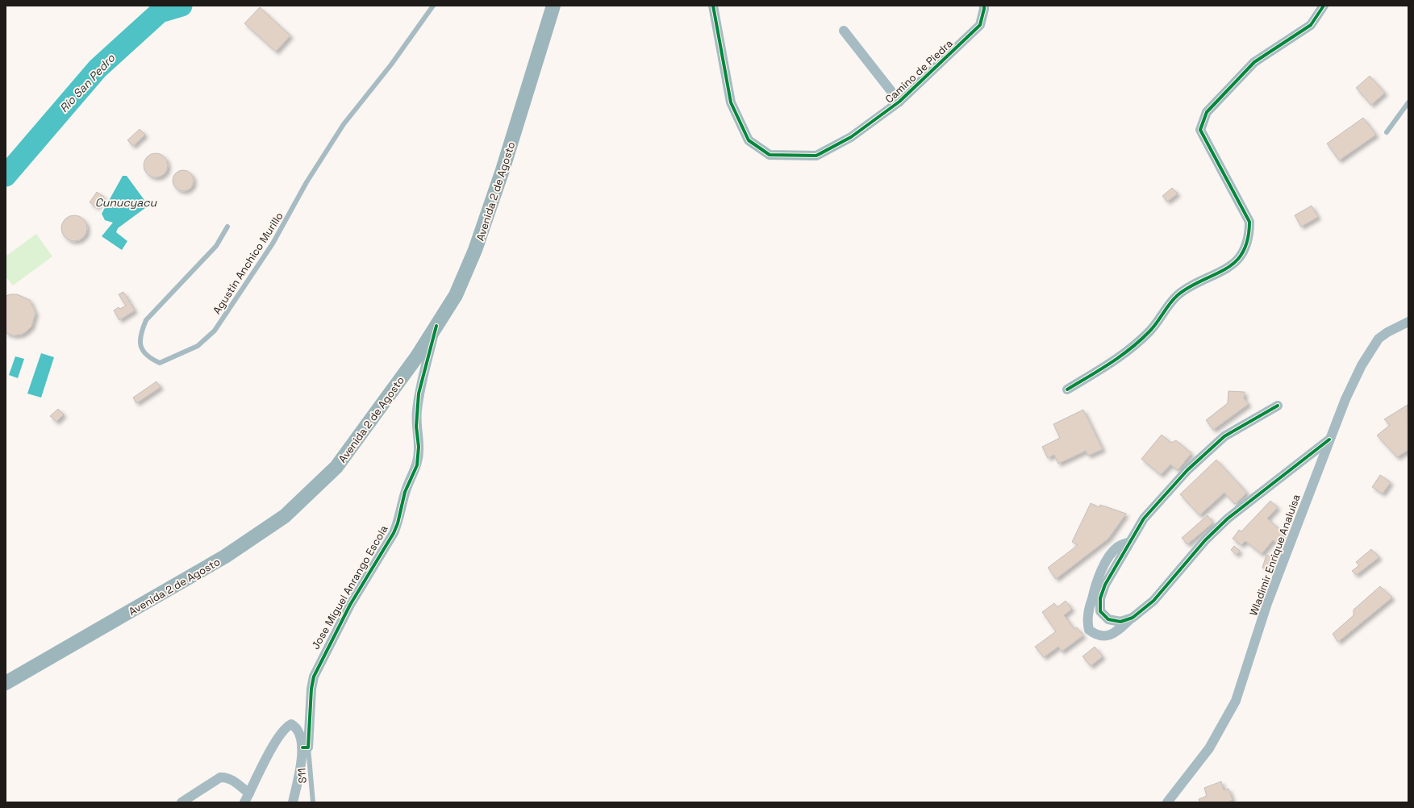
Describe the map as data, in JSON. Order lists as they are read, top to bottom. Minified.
{"streets":{"main road":["Avenida 2 de Agosto"],"street":["Camino de Piedra","Wladimir Enrique Analuisa","Jose Miguel Anrango Escola"],"lane":["Agustin Anchico Murillo","S11"]},"crossings":[["Avenida 2 de Agosto","Jose Miguel Anrango Escola"],["Jose Miguel Anrango Escola","S11"]],"water":["Río San Pedro","Cunucyacu"]}
